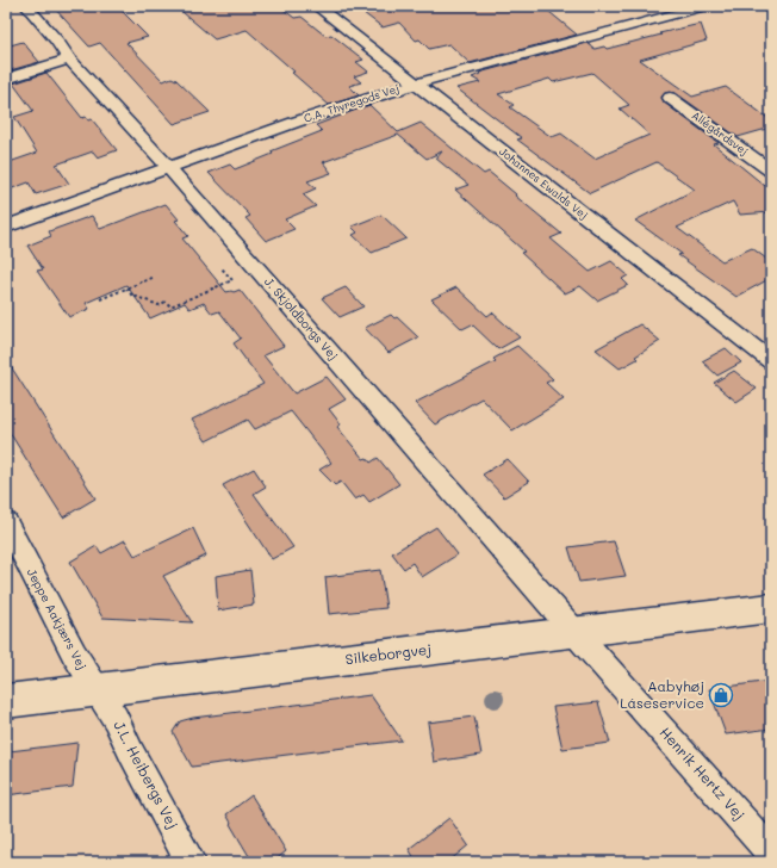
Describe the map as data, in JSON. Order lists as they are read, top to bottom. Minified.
{"streets":{"street":["C.A. Thyregods Vej","Allégårdsvej","Johannes Ewalds Vej","J. Skjoldborgs Vej","Jeppe Aakjærs Vej","Silkeborgvej","Henrik Hertz Vej","J.L. Heibergs Vej"]},"crossings":[["C.A. Thyregods Vej","Johannes Ewalds Vej"],["C.A. Thyregods Vej","J. Skjoldborgs Vej"],["J. Skjoldborgs Vej","Silkeborgvej"],["J. Skjoldborgs Vej","Henrik Hertz Vej"],["Jeppe Aakjærs Vej","Silkeborgvej"],["Jeppe Aakjærs Vej","J.L. Heibergs Vej"],["Silkeborgvej","Henrik Hertz Vej"],["Silkeborgvej","J.L. Heibergs Vej"]],"places":{"shop":["Aabyhøj Láseservice"]}}
